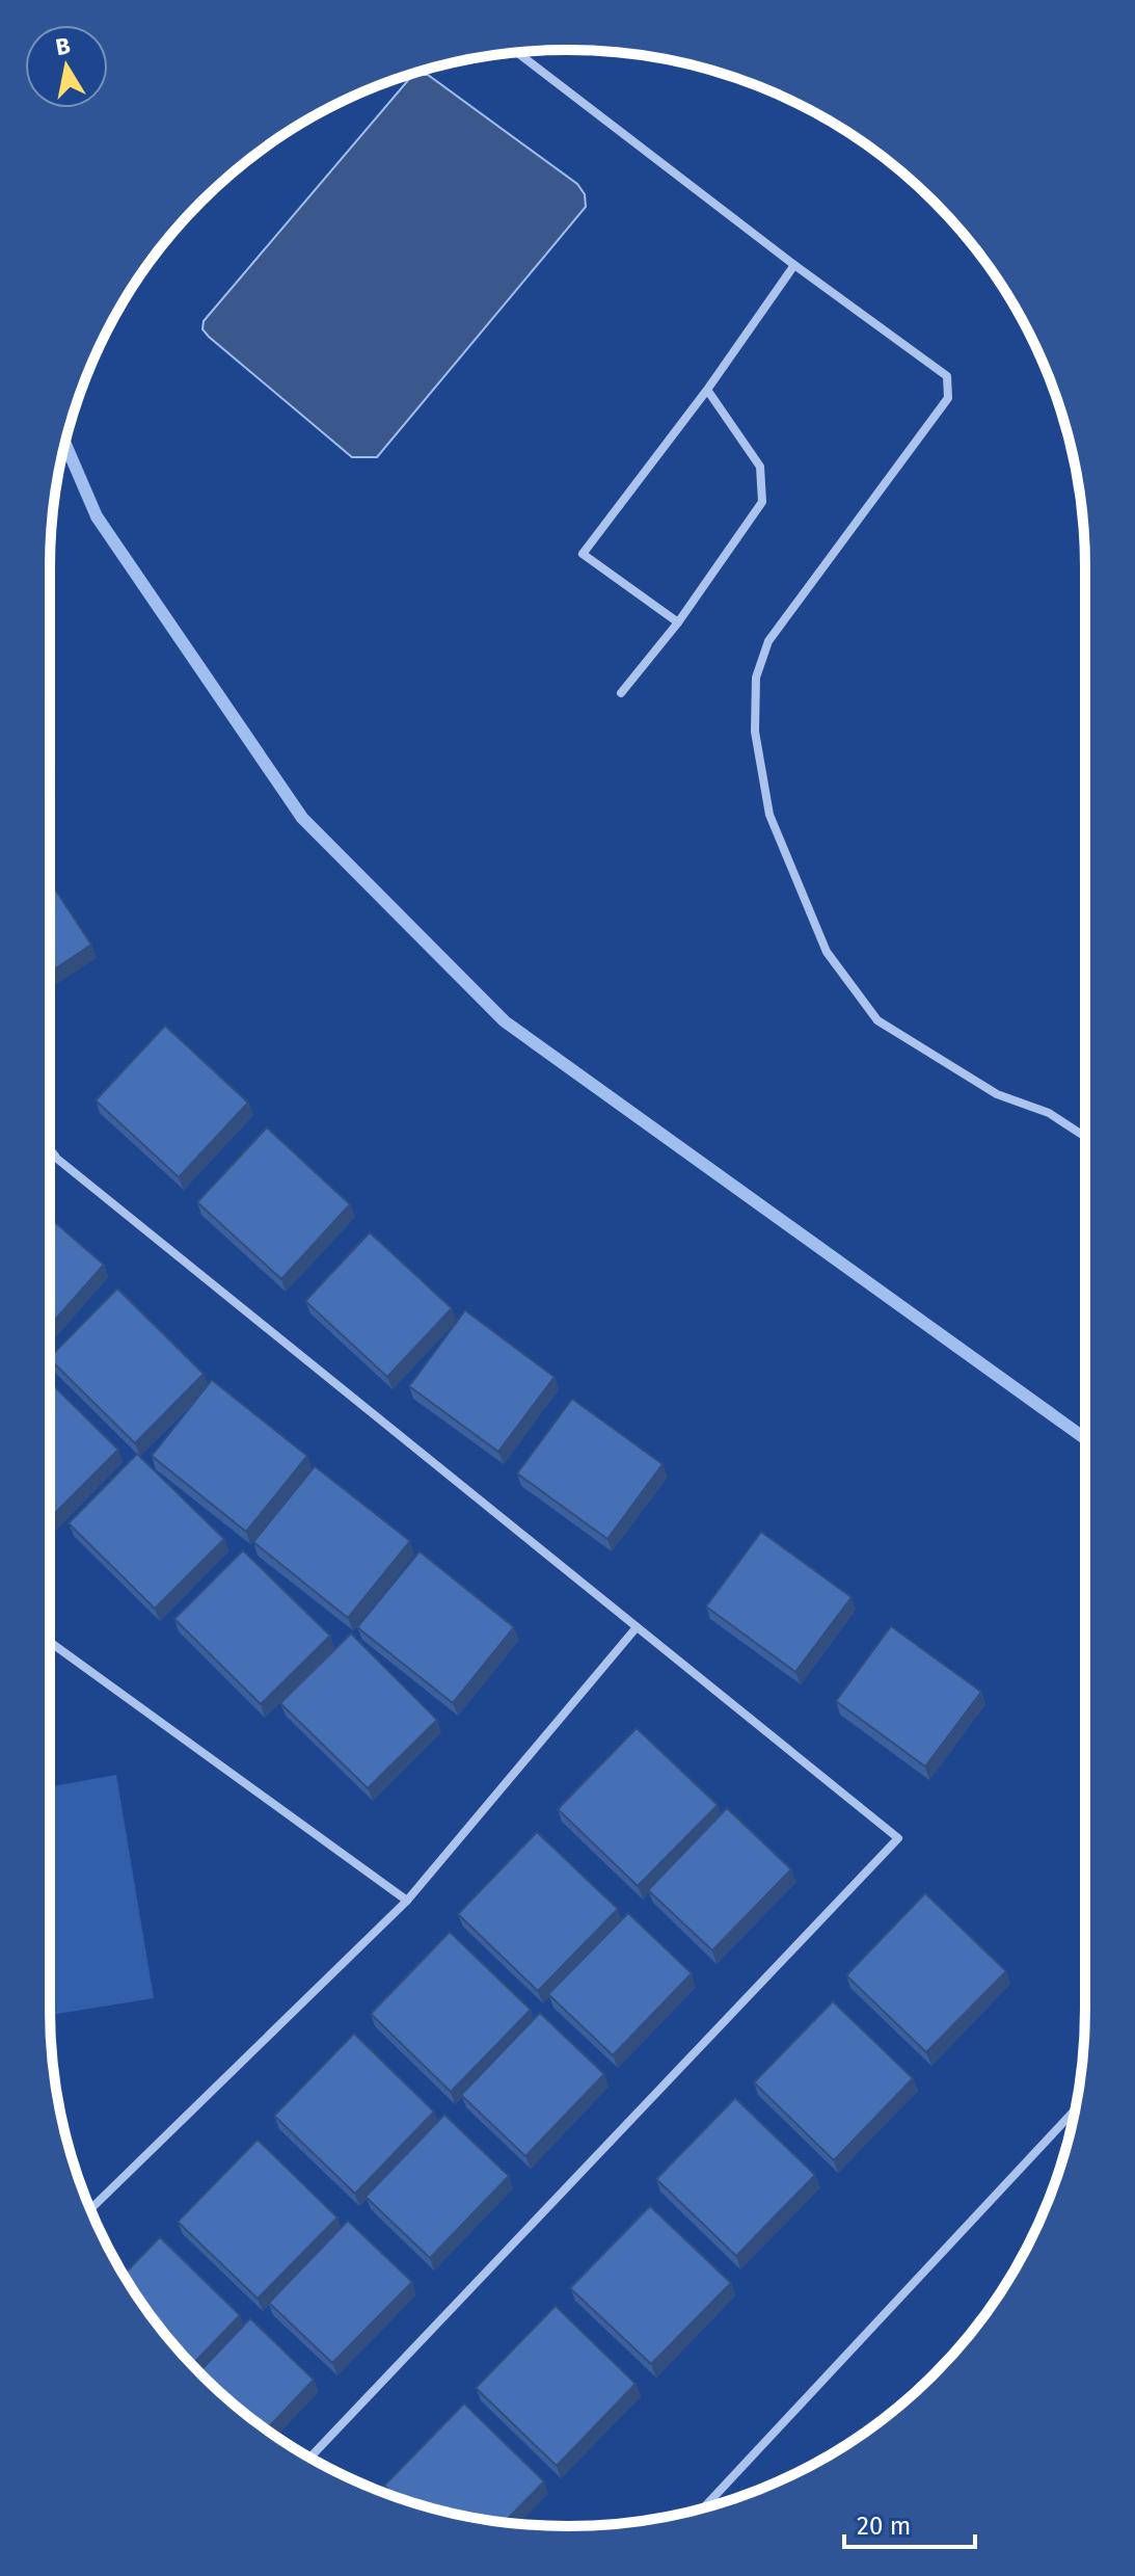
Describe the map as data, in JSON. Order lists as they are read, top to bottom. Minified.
{"scale_bar":"20 m","north":"top"}
